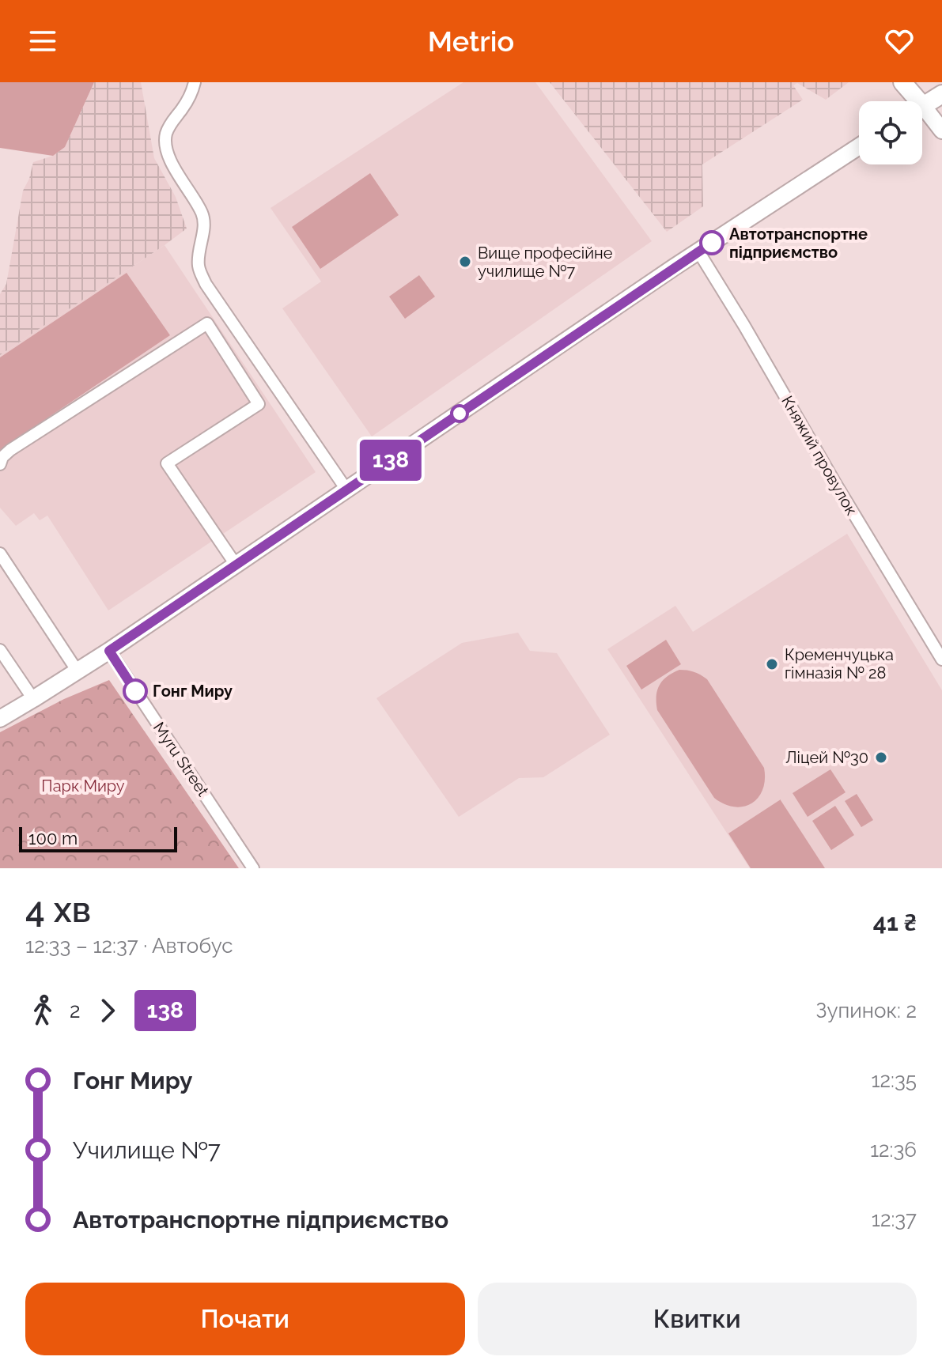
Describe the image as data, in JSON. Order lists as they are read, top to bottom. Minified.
{"streets":{"street":["Княжий провулок","Myru Street"]},"parks":["Парк Миру"],"places":["Автотранспортне підприємство","Вище професійне училище №7","Кременчуцька гімназія № 28","Гонг Миру","Ліцей №30"],"lines":["bus line 138"],"scale_bar":"100 m","page":{"header":"Metrio","on_map":"138","scale":"100 m","heading":["4 хв","12:33 – 12:37 · Автобус","41 ₴"],"legs":["2","138","Зупинок: 2"],"list":[{"name":"Гонг Миру","value":"12:35"},{"name":"Училище №7","value":"12:36"},{"name":"Автотранспортне підприємство","value":"12:37"}],"buttons":["Почати","Квитки"]}}
